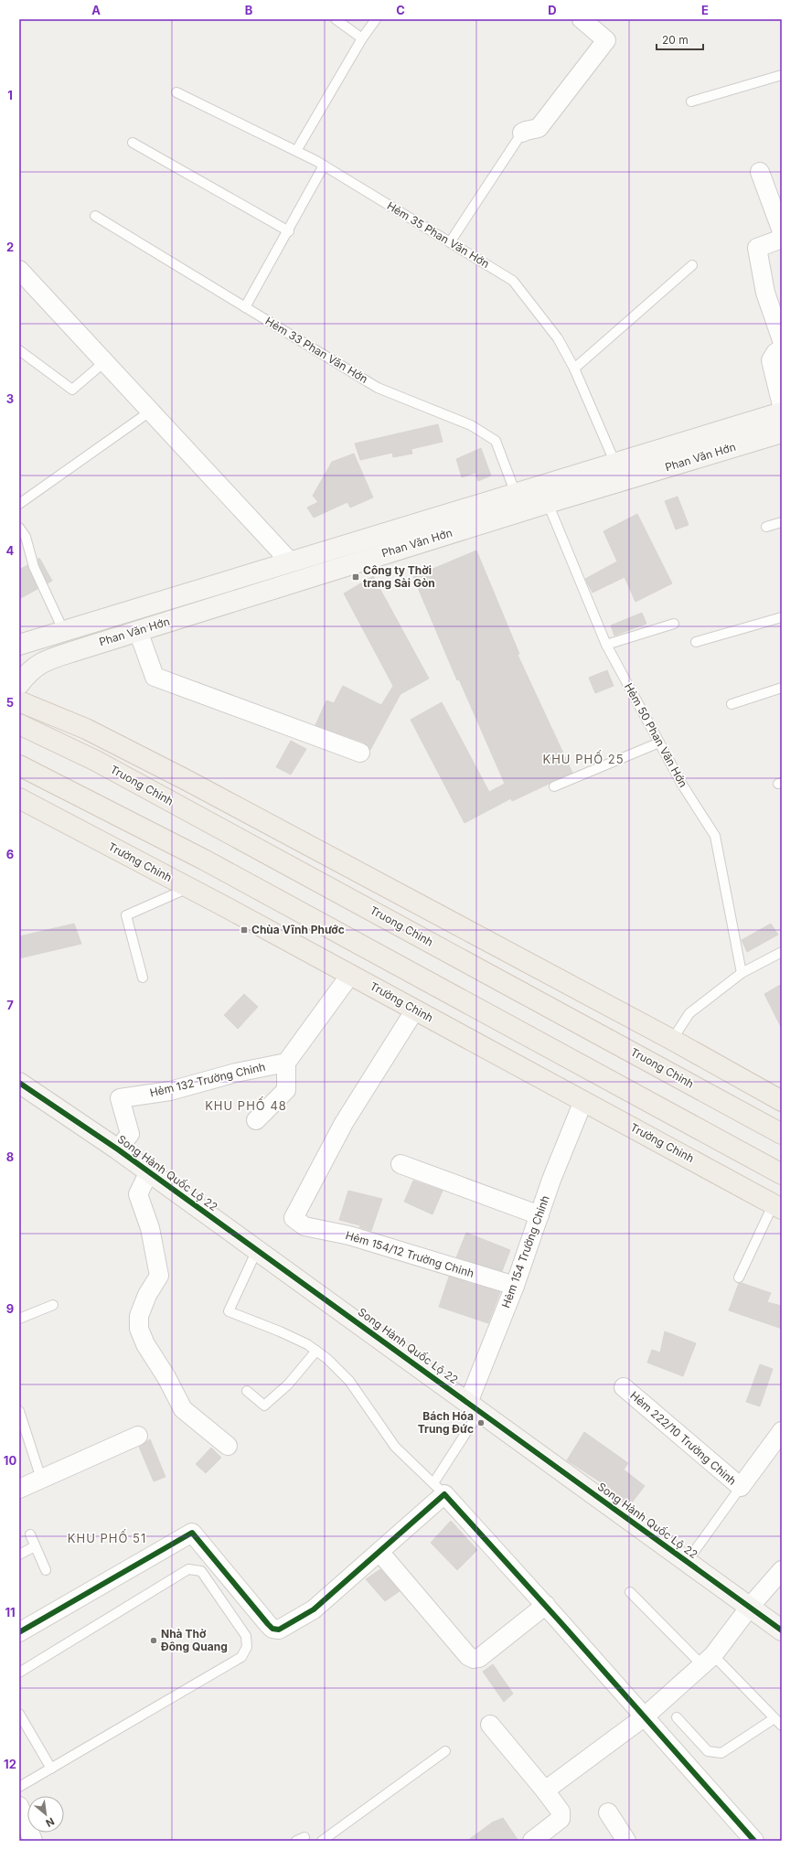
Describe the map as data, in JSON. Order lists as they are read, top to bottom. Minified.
{"streets":{"main road":["Phan Văn Hớn","Truong Chinh","Trường Chinh","Song Hành Quốc Lộ 22"],"street":["Hẻm 132 Trường Chinh","Hẻm 154 Trường Chinh","Hẻm 154/12 Trường Chinh","Hẻm 222/10 Trường Chinh"],"lane":["Hẻm 35 Phan Văn Hớn","Hẻm 33 Phan Văn Hớn","Hẻm 50 Phan Văn Hớn"]},"crossings":[["Hẻm 35 Phan Văn Hớn","Phan Văn Hớn"],["Hẻm 33 Phan Văn Hớn","Phan Văn Hớn"],["Phan Văn Hớn","Hẻm 50 Phan Văn Hớn"],["Trường Chinh","Hẻm 154 Trường Chinh"],["Trường Chinh","Hẻm 154/12 Trường Chinh"],["Hẻm 132 Trường Chinh","Song Hành Quốc Lộ 22"],["Song Hành Quốc Lộ 22","Hẻm 154 Trường Chinh"],["Hẻm 154 Trường Chinh","Hẻm 154/12 Trường Chinh"]],"districts":["KHU PHỐ 25","KHU PHỐ 48","KHU PHỐ 51"],"places":{"transit":["Công ty Thời trang Sài Gòn","Chùa Vĩnh Phước"],"other":["Bách Hóa Trung Đức","Nhà Thờ Đông Quang"]},"scale_bar":"20 m","north":"bottom right","grid":{"columns":["A","B","C","D","E"],"rows":["1","2","3","4","5","6","7","8","9","10","11","12"]}}
